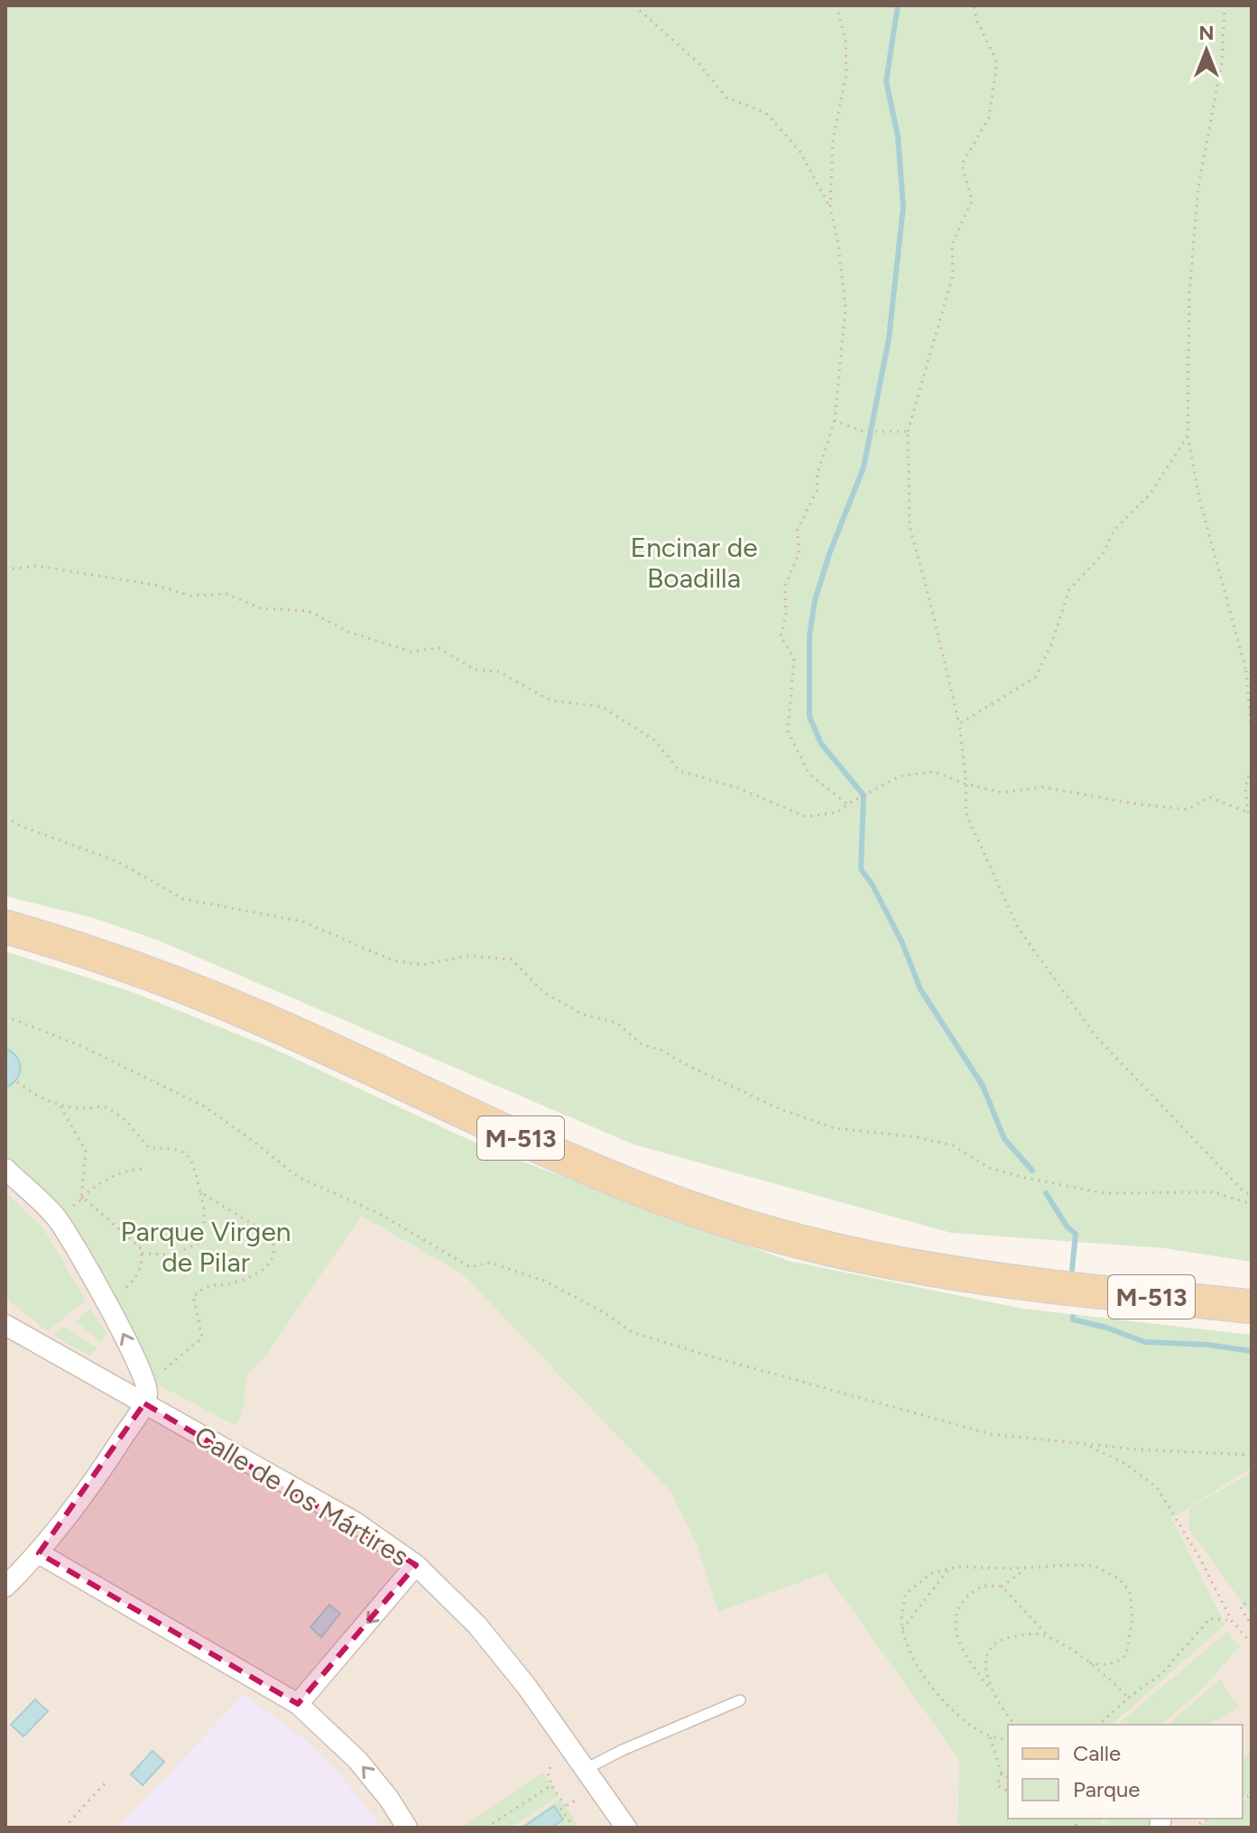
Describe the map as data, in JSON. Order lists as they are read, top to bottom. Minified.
{"streets":{"main road":["M-513"],"street":["Calle de los Mártires"]},"parks":["Encinar de Boadilla","Parque Virgen de Pilar"],"legend":["Calle","Parque"],"north":"top"}
